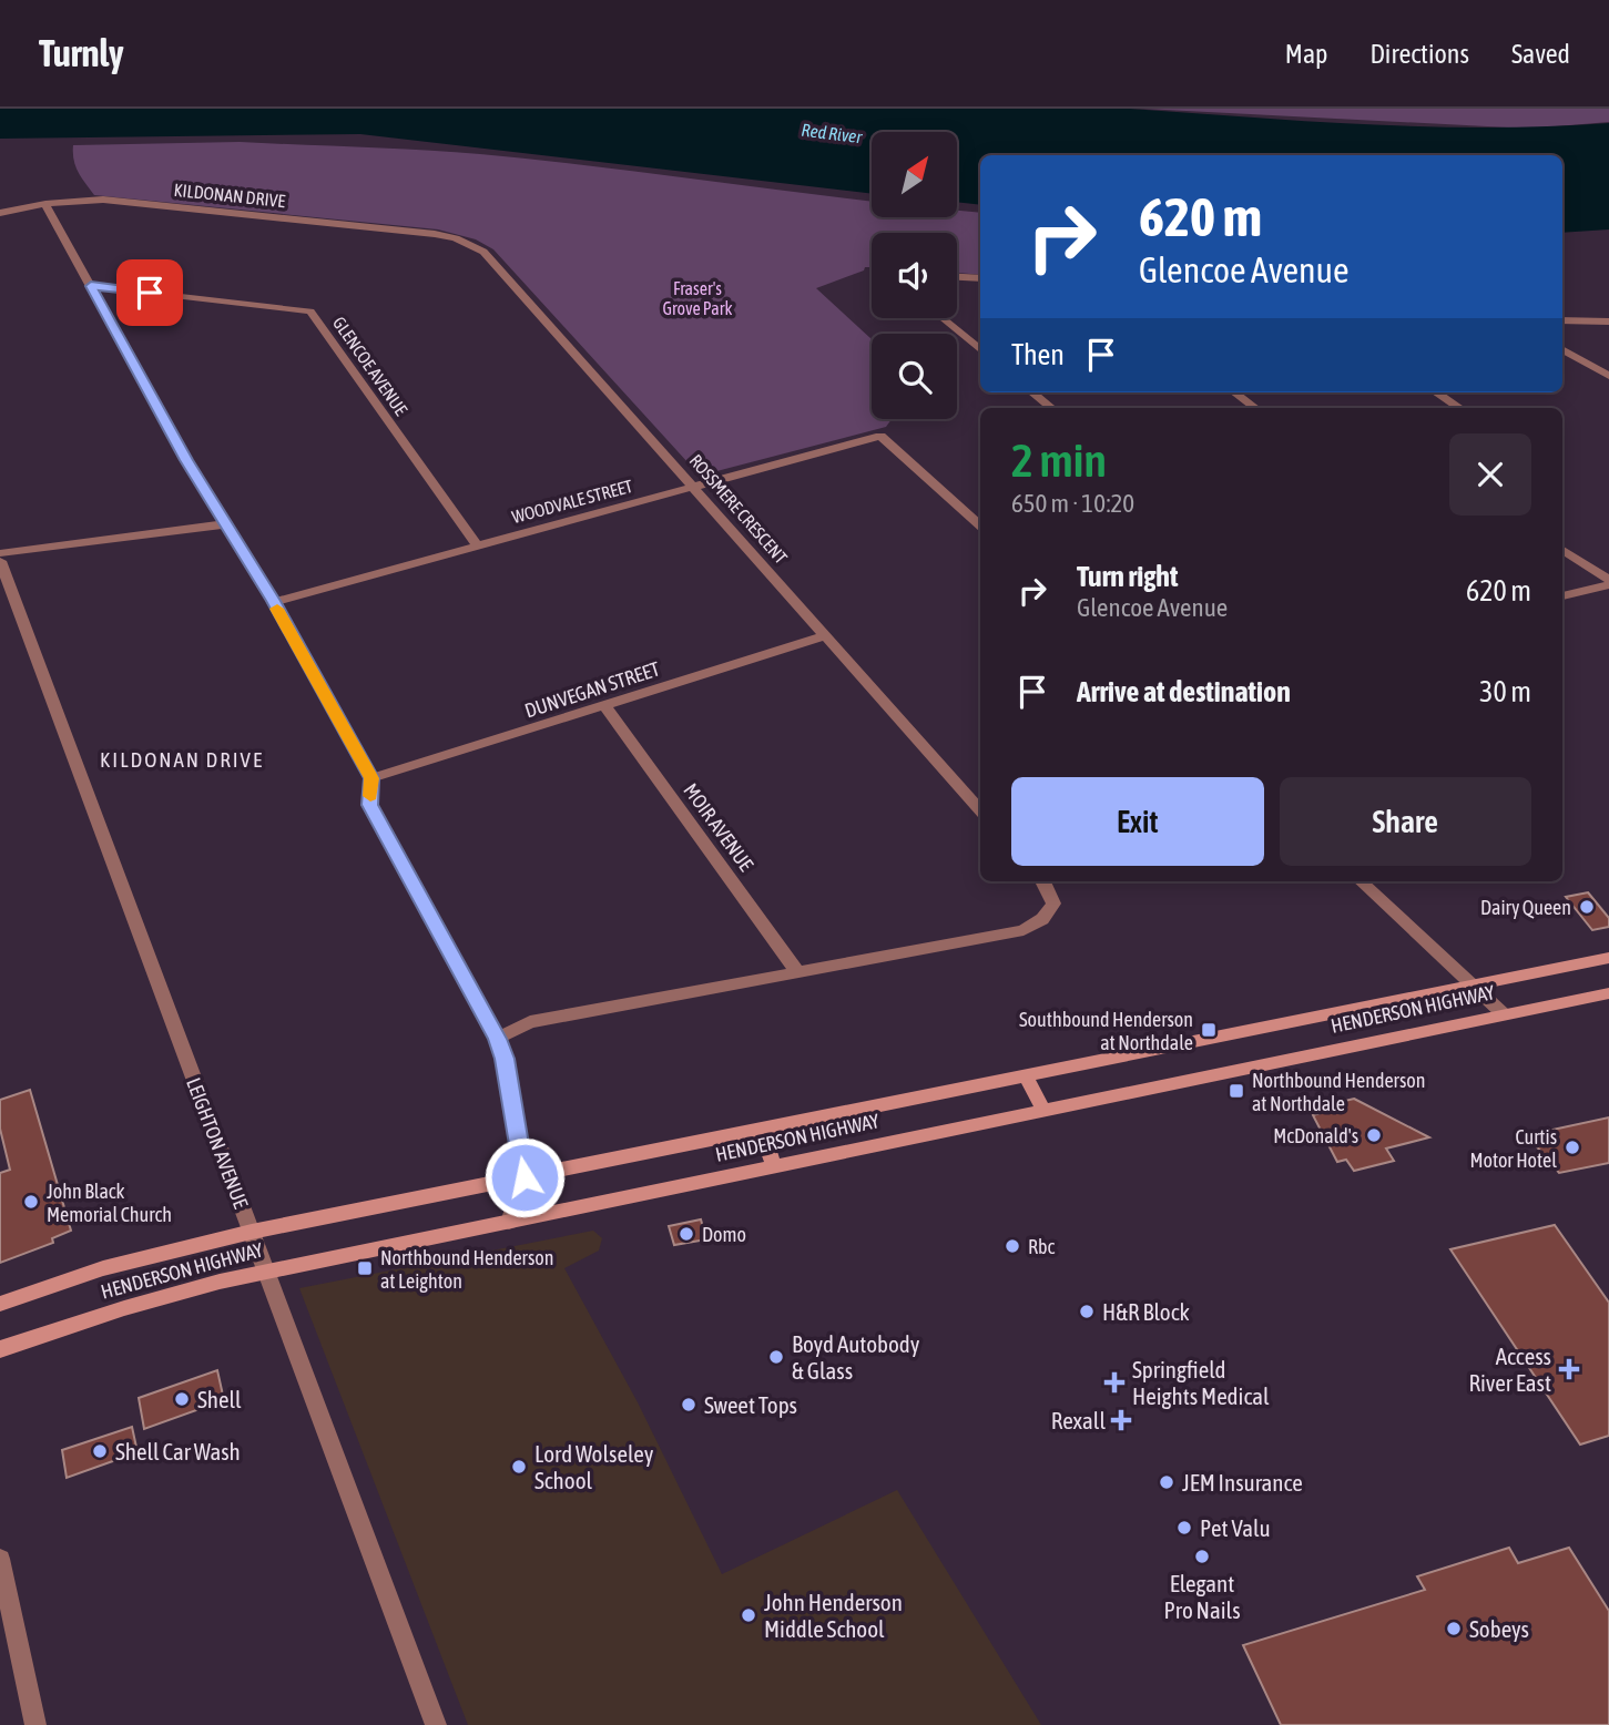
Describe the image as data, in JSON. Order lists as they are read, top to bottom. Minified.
{"streets":{"main road":["HENDERSON HIGHWAY"],"street":["KILDONAN DRIVE","GLENCOE AVENUE","WOODVALE STREET","ROSSMERE CRESCENT","DUNVEGAN STREET","MOIR AVENUE","LEIGHTON AVENUE"]},"crossings":[["KILDONAN DRIVE","ROSSMERE CRESCENT"],["GLENCOE AVENUE","WOODVALE STREET"],["WOODVALE STREET","ROSSMERE CRESCENT"],["ROSSMERE CRESCENT","DUNVEGAN STREET"],["DUNVEGAN STREET","MOIR AVENUE"],["HENDERSON HIGHWAY","LEIGHTON AVENUE"]],"districts":["KILDONAN DRIVE"],"water":["Red River"],"parks":["Fraser's Grove Park"],"places":{"other":["Dairy Queen","McDonald's","Curtis Motor Hotel","John Black Memorial Church","Domo","Rbc","H&R Block","Boyd Autobody & Glass","Shell","Sweet Tops","Shell Car Wash","Lord Wolseley School","JEM Insurance","Pet Valu","Elegant Pro Nails","John Henderson Middle School","Sobeys"],"transit":["Southbound Henderson at Northdale","Northbound Henderson at Northdale","Northbound Henderson at Leighton"],"health":["Access River East","Springfield Heights Medical","Rexall"]},"north":"top right","page":{"header":"Turnly","nav":["Map","Directions","Saved"],"turn":["620 m","Glencoe Avenue"],"then":"Then","heading":["2 min","650 m · 10:20"],"list":[{"name":"Turn right","note":"Glencoe Avenue","value":"620 m"},{"name":"Arrive at destination","value":"30 m"}],"buttons":["Exit","Share"]}}
